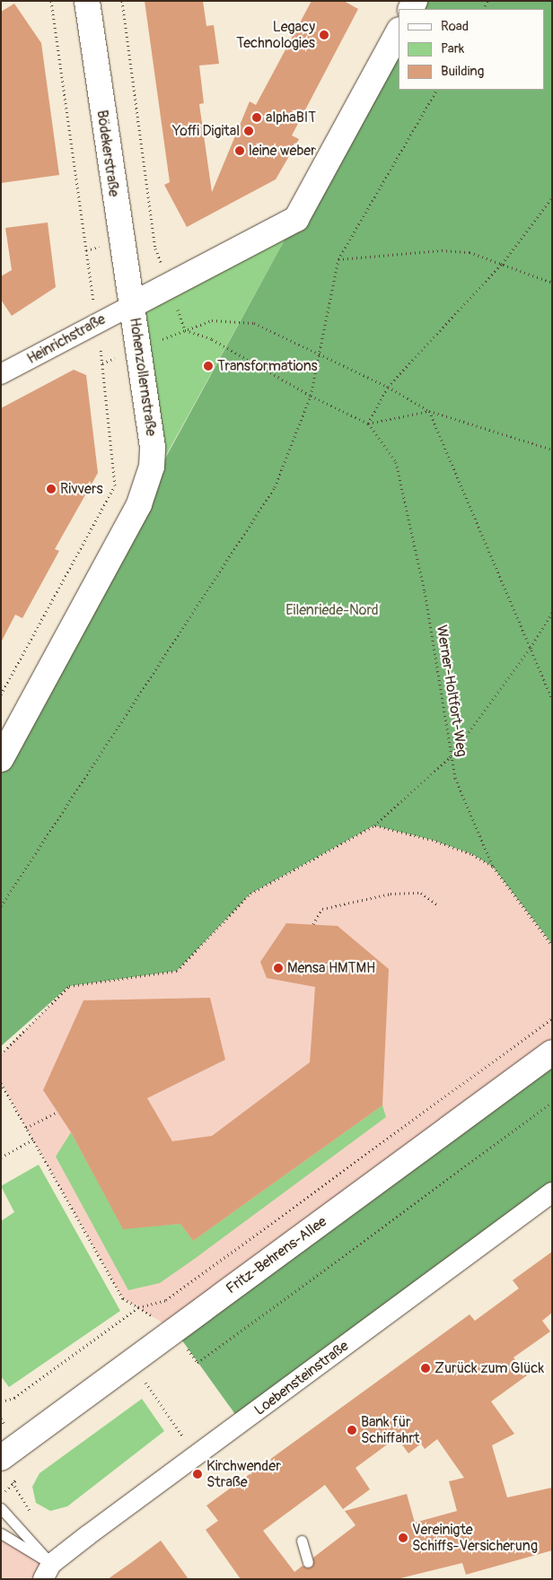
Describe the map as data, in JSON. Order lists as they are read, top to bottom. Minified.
{"streets":{"street":["Bödekerstraße","Heinrichstraße","Hohenzollernstraße","Fritz-Behrens-Allee","Loebensteinstraße"],"path":["Werner-Holtfort-Weg"]},"crossings":[["Bödekerstraße","Heinrichstraße"],["Bödekerstraße","Hohenzollernstraße"],["Heinrichstraße","Hohenzollernstraße"]],"parks":["Eilenriede-Nord"],"places":["Legacy Technologies","alphaBIT","Yoffi Digital","leine weber","Transformations","Rivvers","Mensa HMTMH","Zurück zum Glück","Bank für Schiffahrt","Kirchwender Straße","Vereinigte Schiffs-Versicherung"],"legend":["Road","Park","Building"]}
